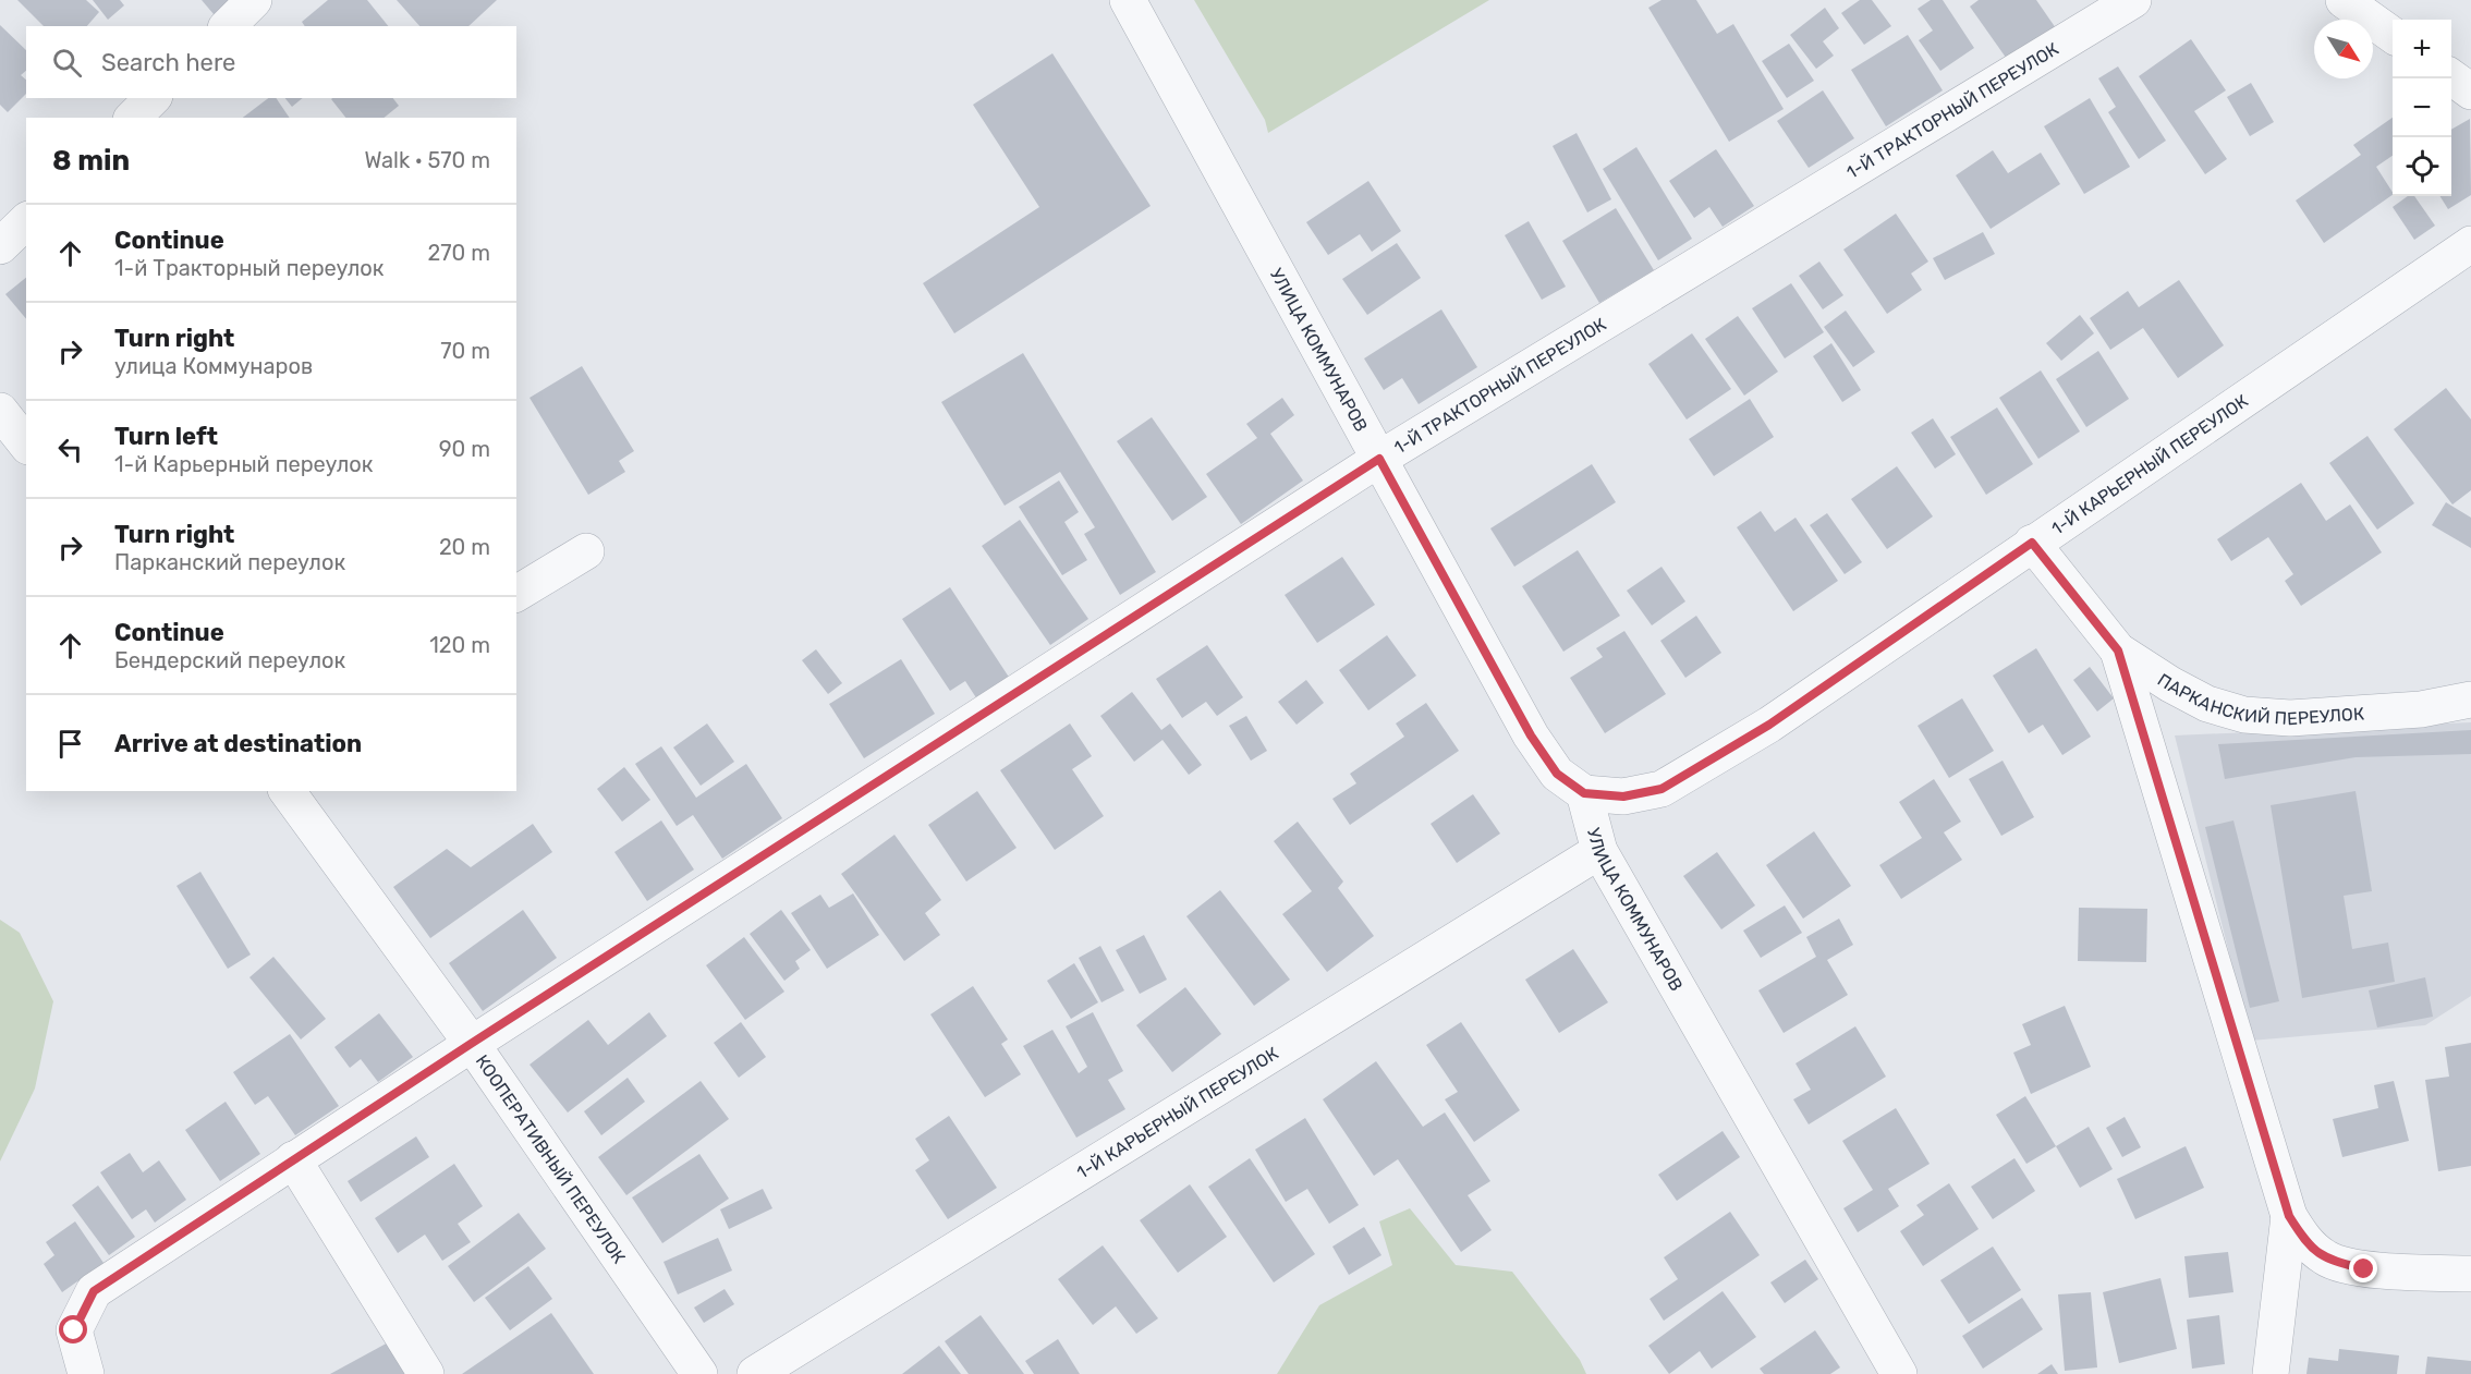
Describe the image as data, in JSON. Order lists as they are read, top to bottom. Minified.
{"streets":{"street":["1-Й ТРАКТОРНЫЙ ПЕРЕУЛОК","УЛИЦА КОММУНАРОВ","1-Й КАРЬЕРНЫЙ ПЕРЕУЛОК","ПАРКАНСКИЙ ПЕРЕУЛОК","КООПЕРАТИВНЫЙ ПЕРЕУЛОК"]},"crossings":[["1-Й ТРАКТОРНЫЙ ПЕРЕУЛОК","УЛИЦА КОММУНАРОВ"],["1-Й ТРАКТОРНЫЙ ПЕРЕУЛОК","КООПЕРАТИВНЫЙ ПЕРЕУЛОК"],["УЛИЦА КОММУНАРОВ","1-Й КАРЬЕРНЫЙ ПЕРЕУЛОК"],["1-Й КАРЬЕРНЫЙ ПЕРЕУЛОК","ПАРКАНСКИЙ ПЕРЕУЛОК"]],"north":"bottom right","page":{"map_buttons":["+","−"],"search":"Search here","heading":["8 min","Walk · 570 m"],"list":[["Continue","1-й Тракторный переулок","270 m"],["Turn right","улица Коммунаров","70 m"],["Turn left","1-й Карьерный переулок","90 m"],["Turn right","Парканский переулок","20 m"],["Continue","Бендерский переулок","120 m"],"Arrive at destination"]}}
